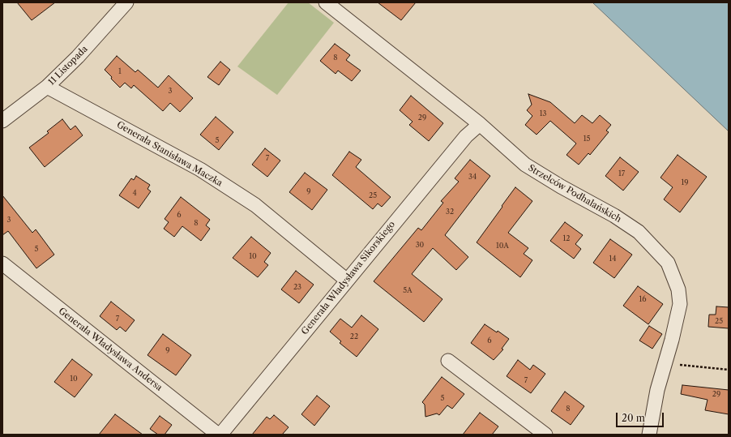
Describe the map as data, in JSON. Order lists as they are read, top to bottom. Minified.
{"streets":{"street":["11 Listopada","Generała Stanisława Maczka","Strzelców Podhalańskich","Generała Władysława Sikorskiego","Generała Władysława Andersa"]},"crossings":[["11 Listopada","Generała Stanisława Maczka"],["Generała Stanisława Maczka","Generała Władysława Sikorskiego"],["Strzelców Podhalańskich","Generała Władysława Sikorskiego"]],"house_numbers":["8","1","3","13","29","15","5","7","17","34","19","9","4","25","32","6","3","8","12","30","10A","5","10","14","23","5A","16","7","25","22","6","9","10","7","29","5","8"],"scale_bar":"20 m"}
